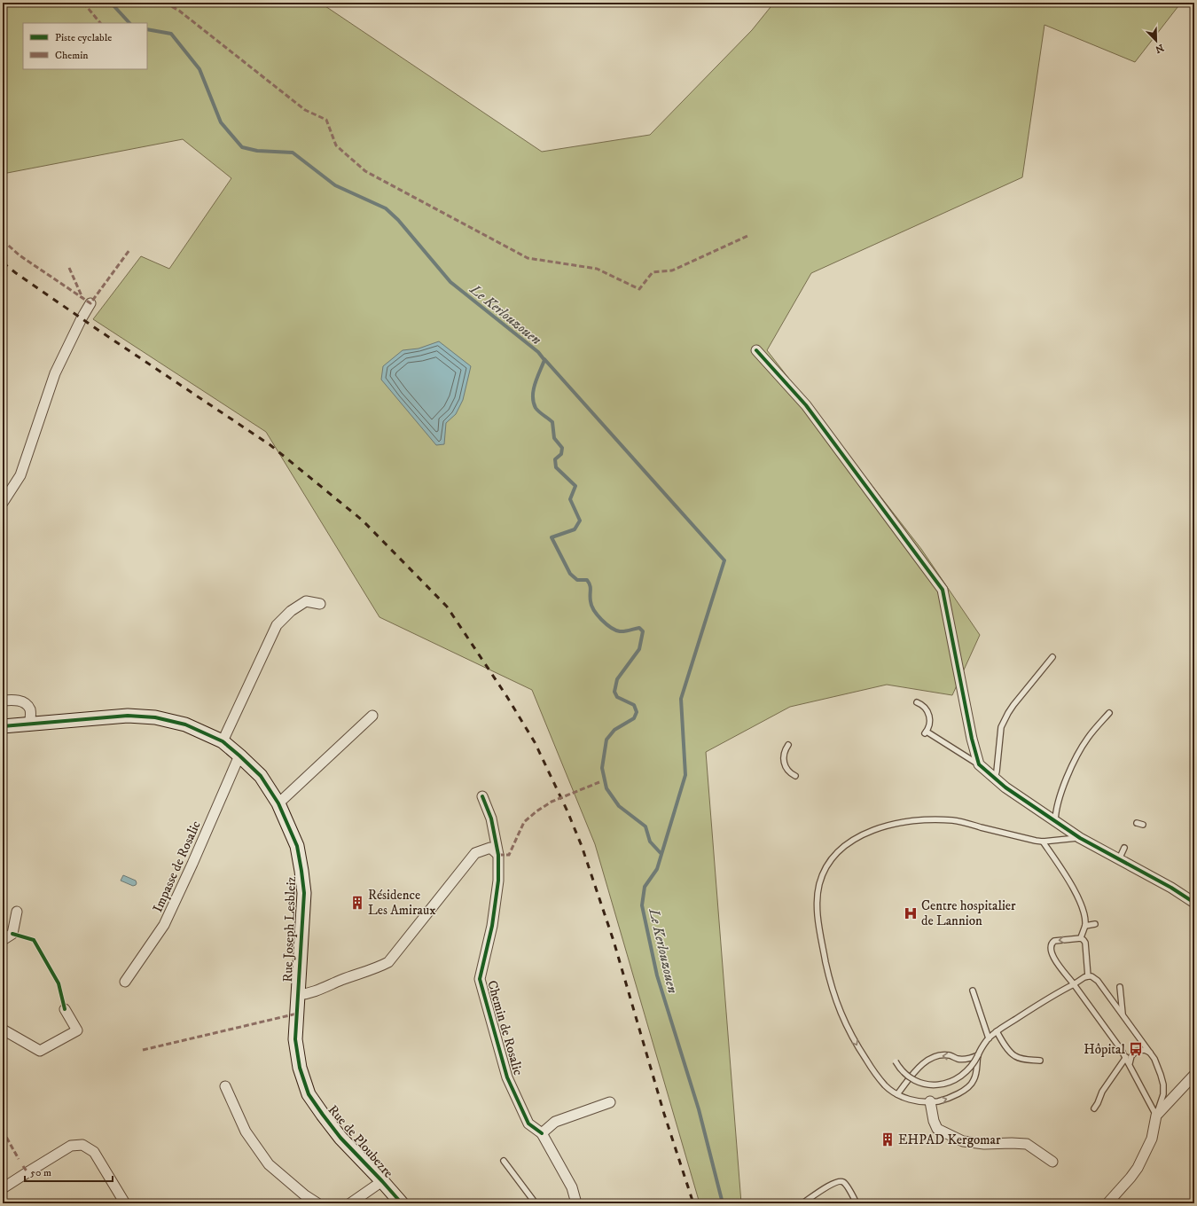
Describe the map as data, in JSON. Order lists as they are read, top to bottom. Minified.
{"streets":{"main road":["Rue Joseph Lesbleiz","Rue de Ploubezre"],"street":["Impasse de Rosalic","Chemin de Rosalic"]},"crossings":[["Impasse de Rosalic","Rue Joseph Lesbleiz"],["Rue Joseph Lesbleiz","Rue de Ploubezre"]],"water":["Le Kerlouzouen"],"places":{"building":["Résidence Les Amiraux","EHPAD Kergomar"],"hospital":["Centre hospitalier de Lannion"],"bus stop":["Hôpital"]},"legend":["Piste cyclable","Chemin"],"scale_bar":"50 m","north":"bottom right"}
